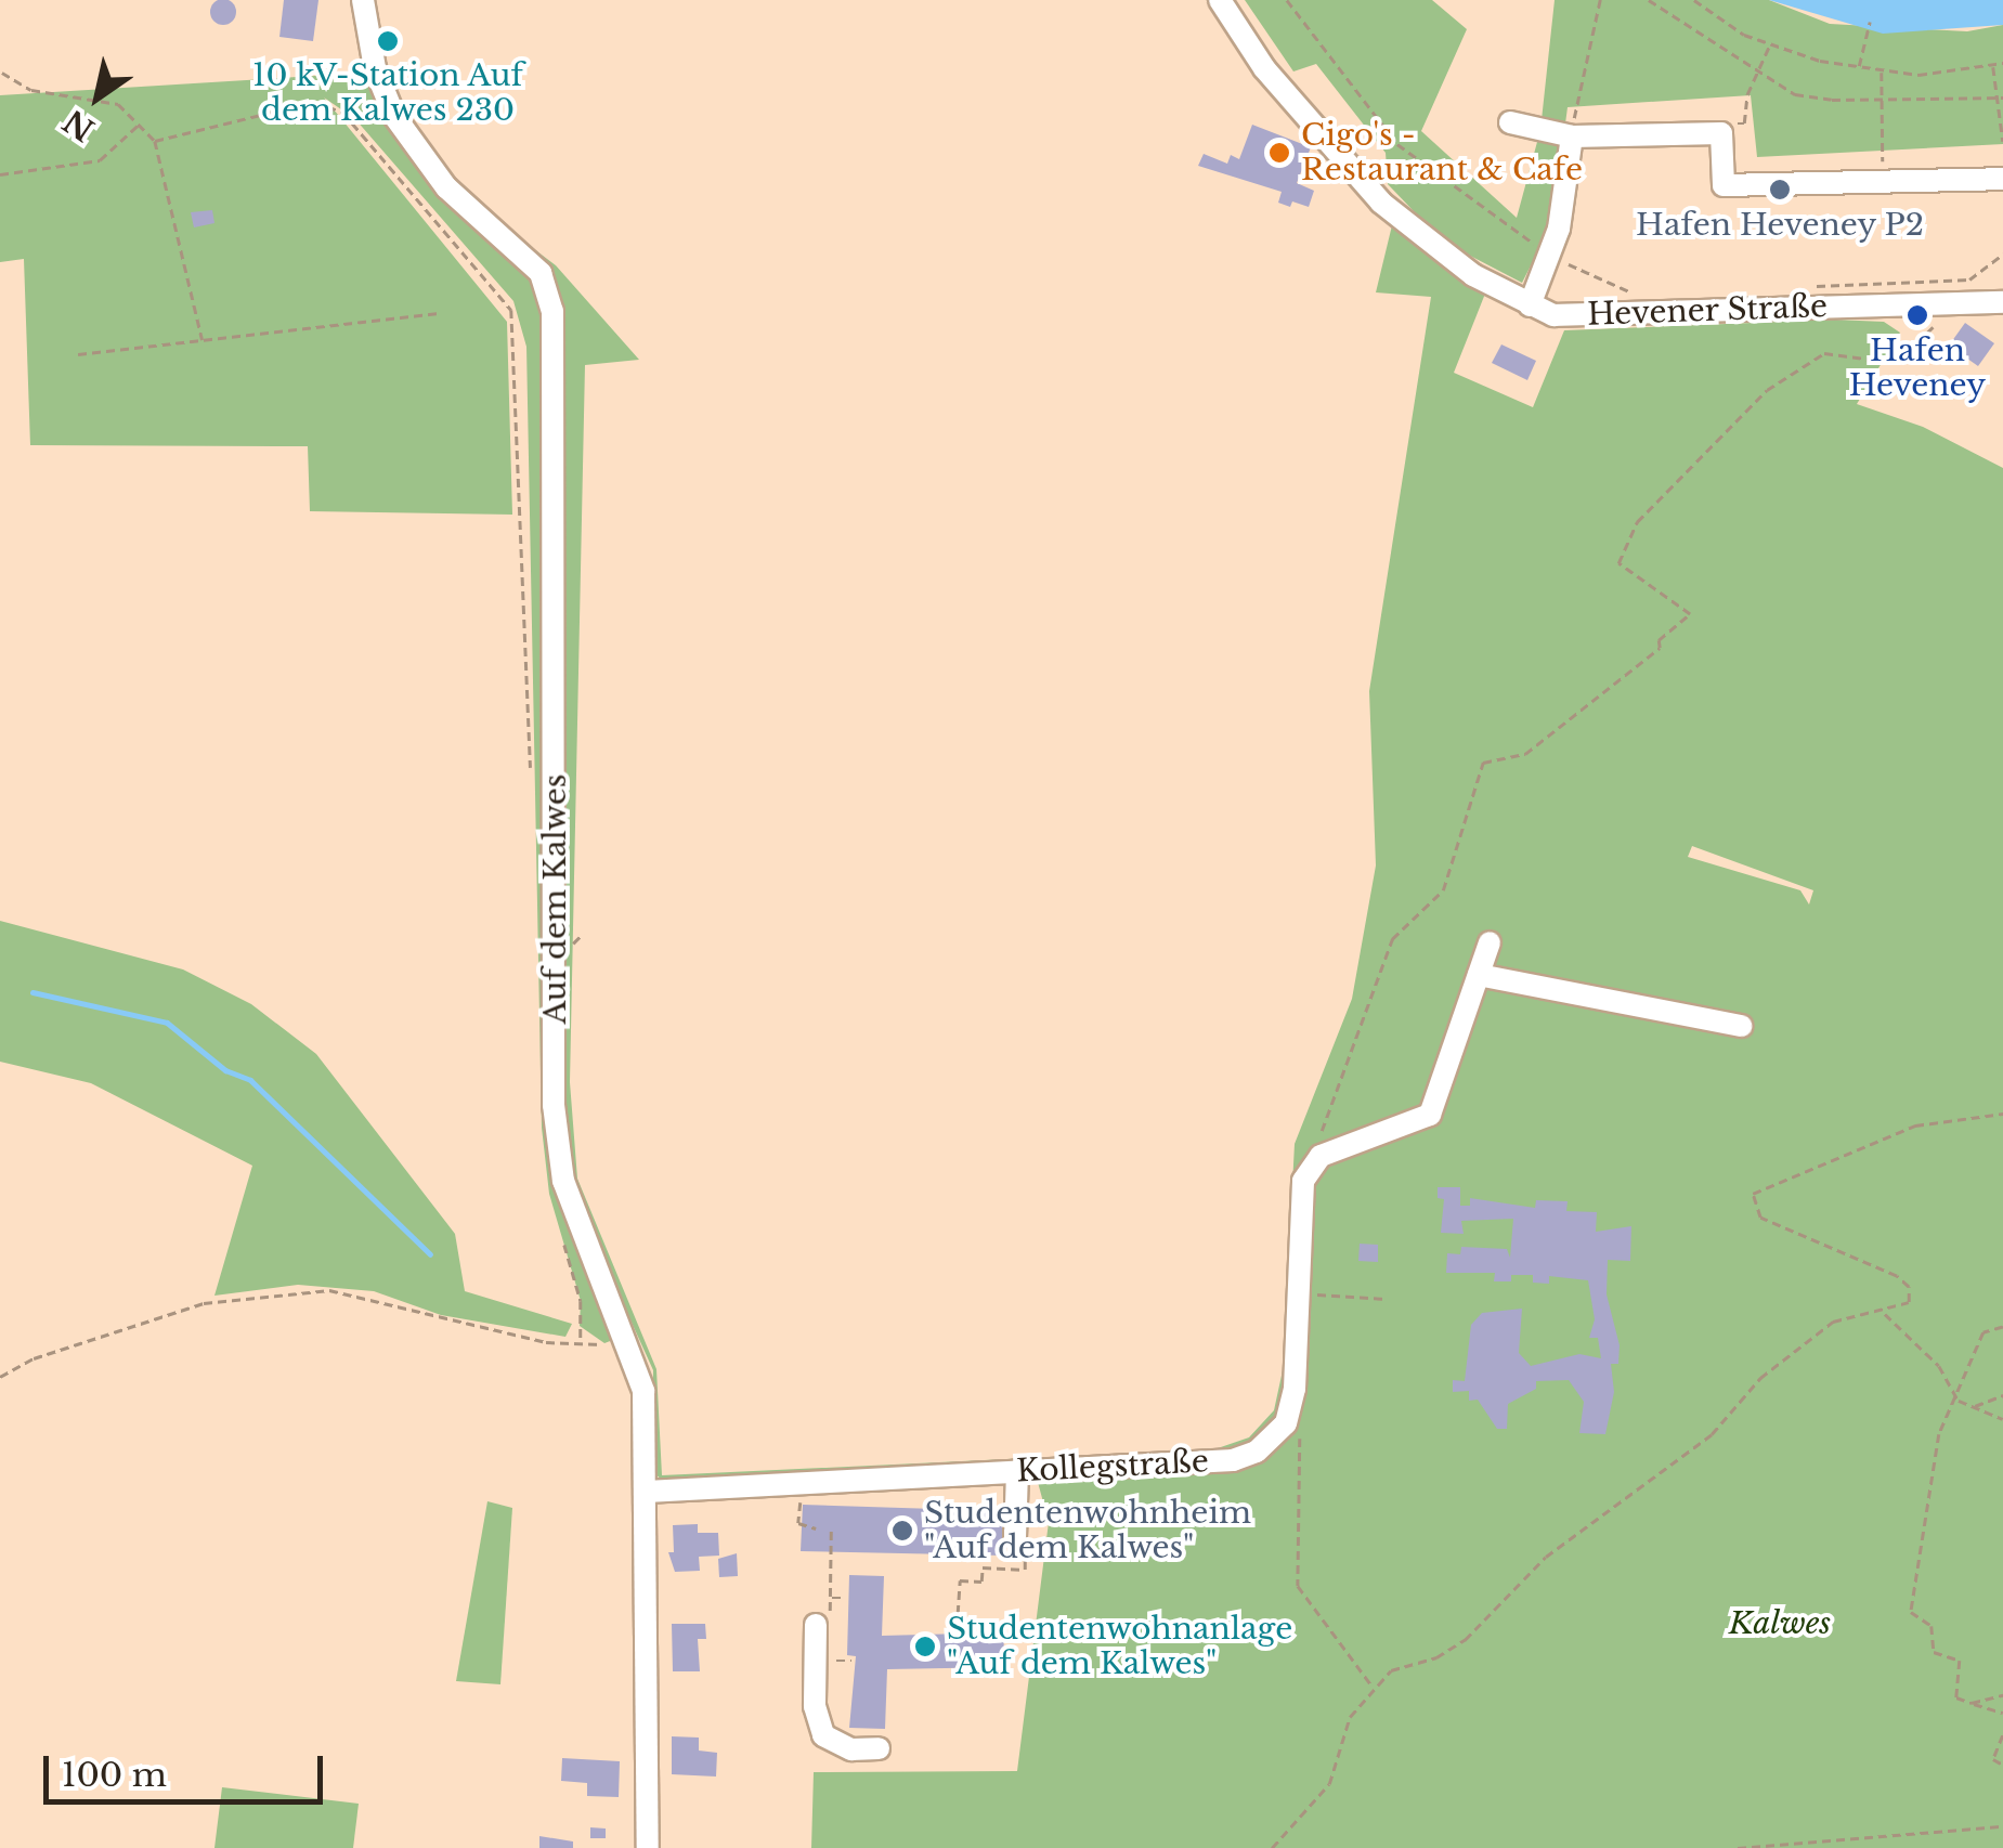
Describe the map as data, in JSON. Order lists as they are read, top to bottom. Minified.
{"streets":{"street":["Hevener Straße","Auf dem Kalwes","Kollegstraße"]},"crossings":[["Auf dem Kalwes","Kollegstraße"]],"parks":["Kalwes"],"places":["10 kV-Station Auf dem Kalwes 230","Cigo's - Restaurant & Cafe","Hafen Heveney P2","Hafen Heveney","Studentenwohnheim \"Auf dem Kalwes\"","Studentenwohnanlage \"Auf dem Kalwes\""],"scale_bar":"100 m","north":"bottom left"}
